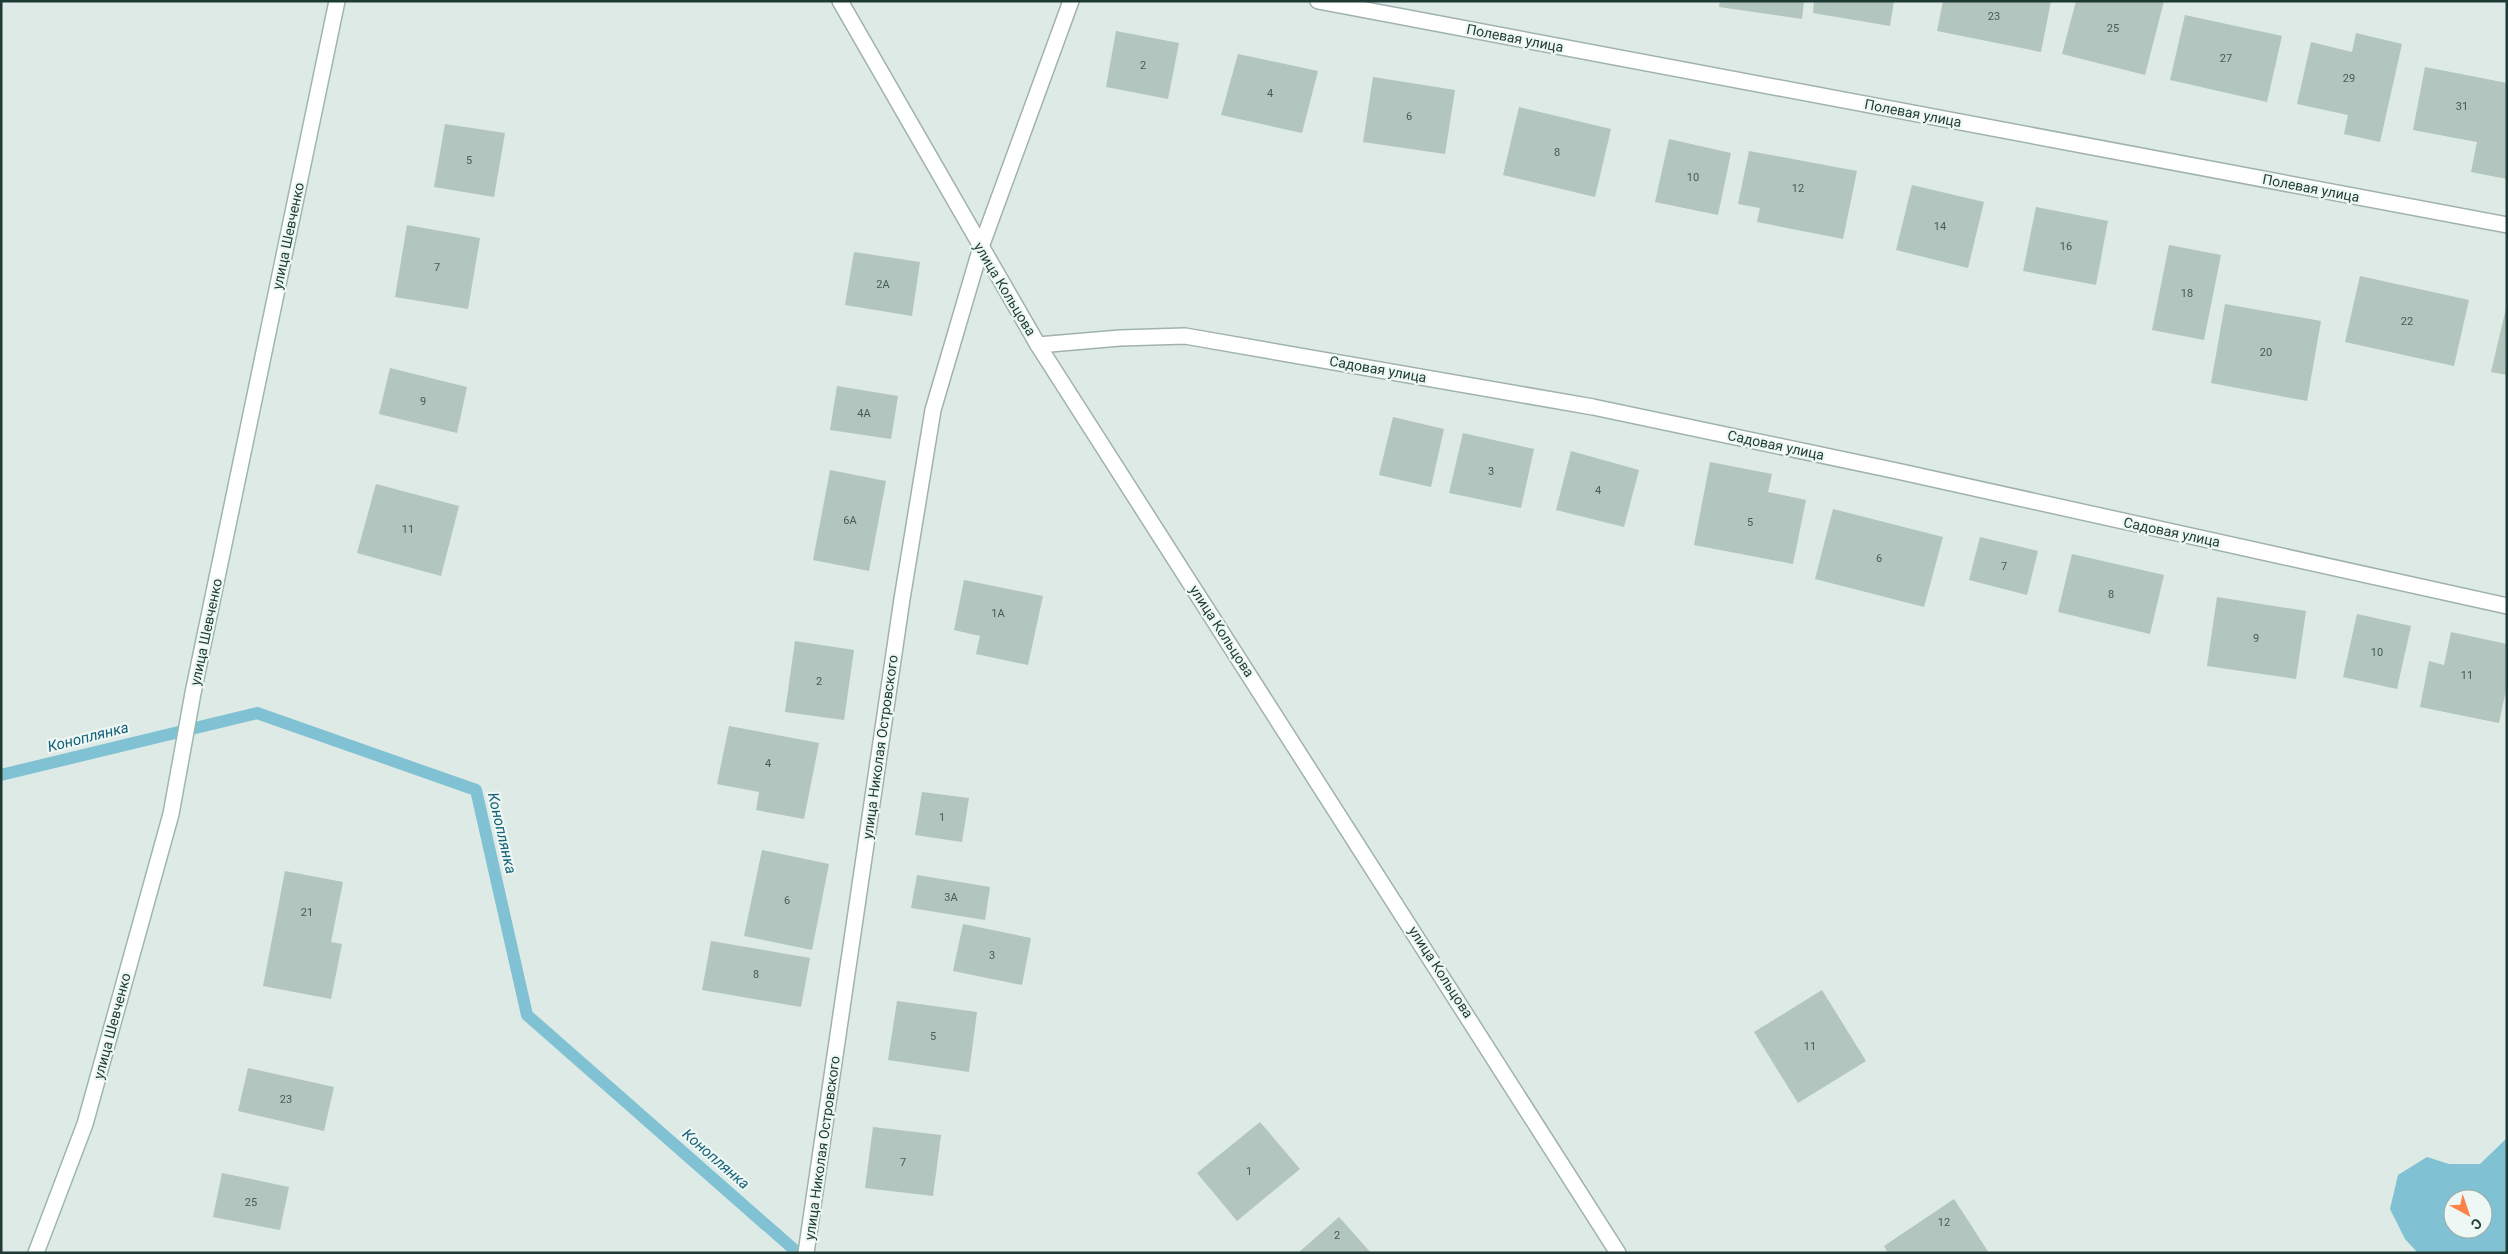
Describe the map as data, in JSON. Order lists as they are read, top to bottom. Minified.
{"streets":{"street":["Полевая улица","улица Шевченко","улица Кольцова","Садовая улица","улица Николая Островского"]},"crossings":[["улица Кольцова","Садовая улица"],["улица Кольцова","улица Николая Островского"]],"water":["Коноплянка"],"house_numbers":["23","25","27","2","29","4","31","6","8","5","10","12","14","16","7","2А","18","22","20","9","4А","3","4","6А","5","11","6","7","8","1А","9","10","11","2","4","1","3А","6","21","3","8","5","11","23","7","1","25","12","2"],"north":"bottom right"}
